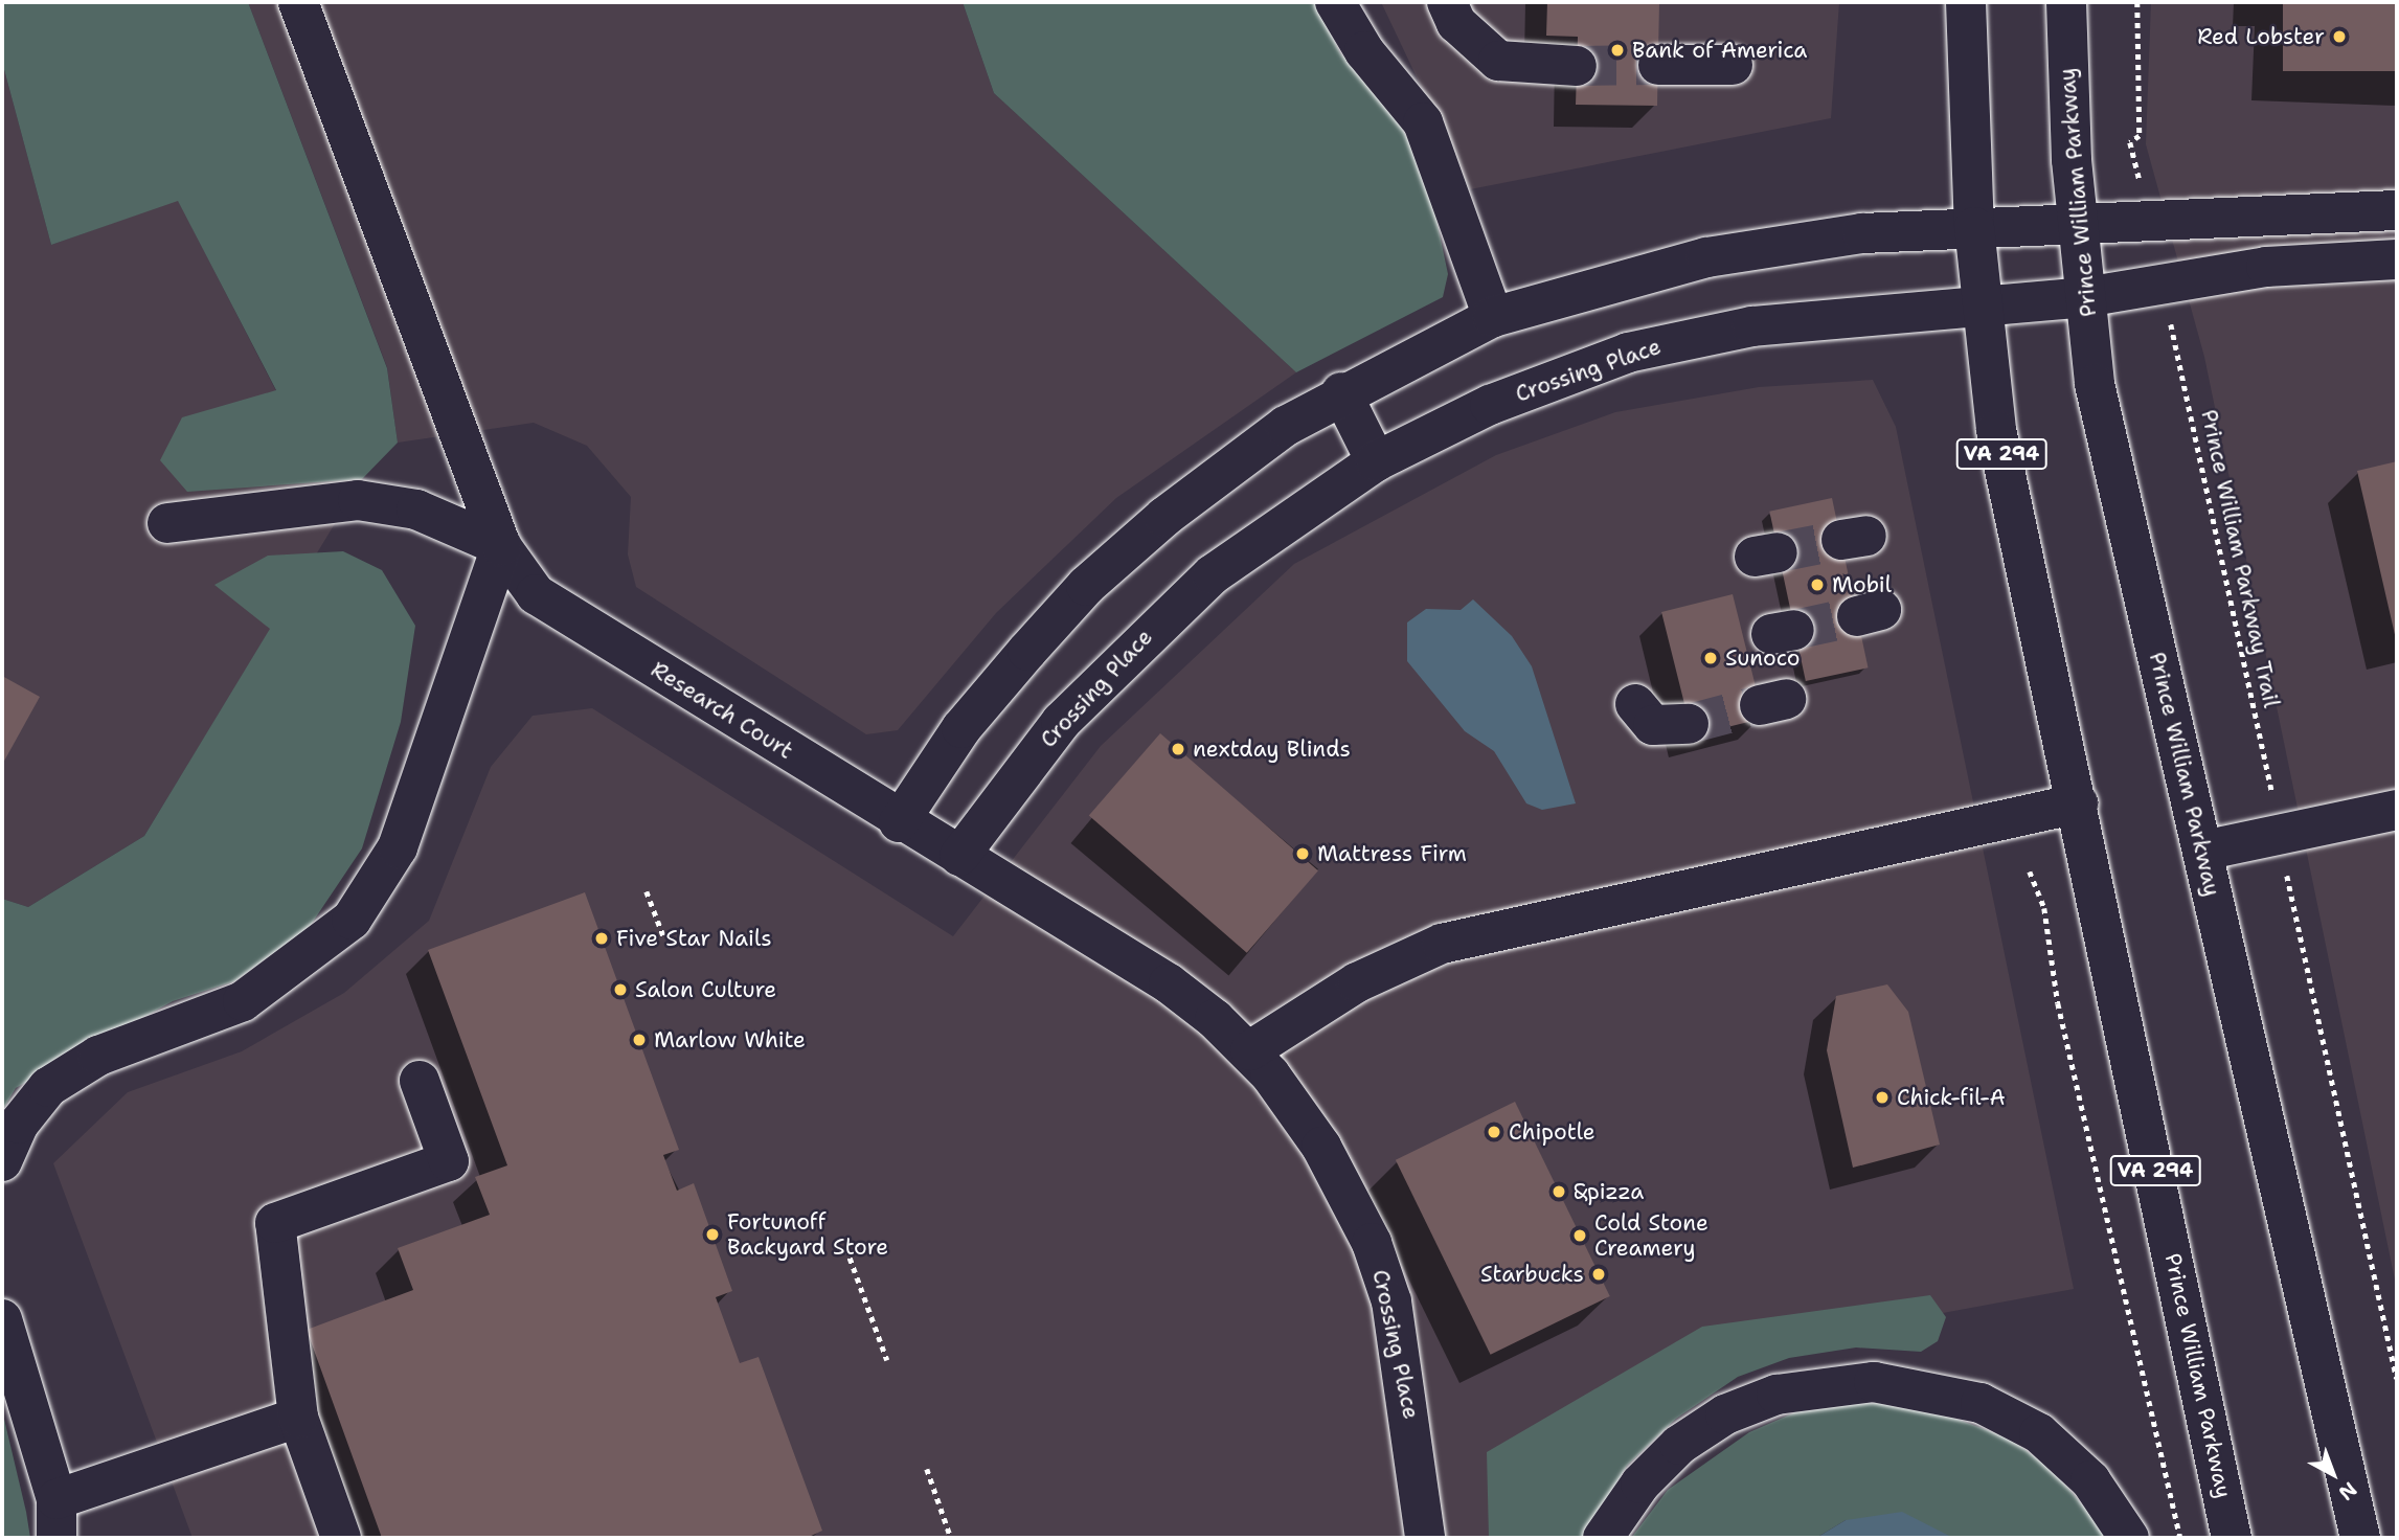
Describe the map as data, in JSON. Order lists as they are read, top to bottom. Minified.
{"streets":{"main road":["Prince William Parkway","Crossing Place","VA 294","Research Court"],"path":["Prince William Parkway Trail"]},"crossings":[["Prince William Parkway","Crossing Place"],["Crossing Place","Research Court"]],"places":["Red Lobster","Bank of America","Mobil","Sunoco","nextday Blinds","Mattress Firm","Five Star Nails","Salon Culture","Marlow White","Chick-fil-A","Chipotle","&pizza","Fortunoff Backyard Store","Cold Stone Creamery","Starbucks"],"north":"bottom right"}
